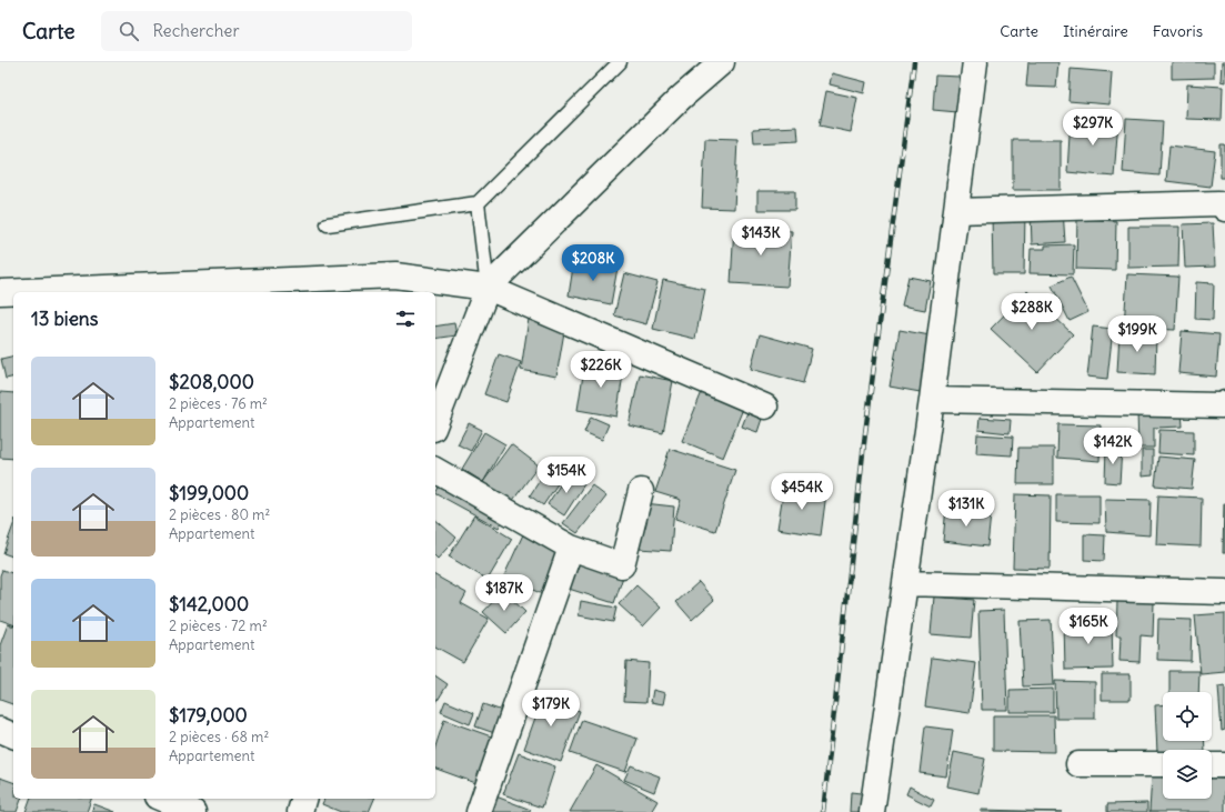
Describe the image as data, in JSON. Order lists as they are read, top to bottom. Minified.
{"page":{"header":"Carte","search":"Rechercher","nav":["Carte","Itinéraire","Favoris"],"price":["$297K","$143K","$208K","$288K","$199K","$226K","$142K","$154K","$454K","$131K","$187K","$165K","$179K"],"heading":"13 biens","list":[{"name":"$208,000","note":"2 pièces · 76 m² · Appartement"},{"name":"$199,000","note":"2 pièces · 80 m² · Appartement"},{"name":"$142,000","note":"2 pièces · 72 m² · Appartement"},{"name":"$179,000","note":"2 pièces · 68 m² · Appartement"}]}}
